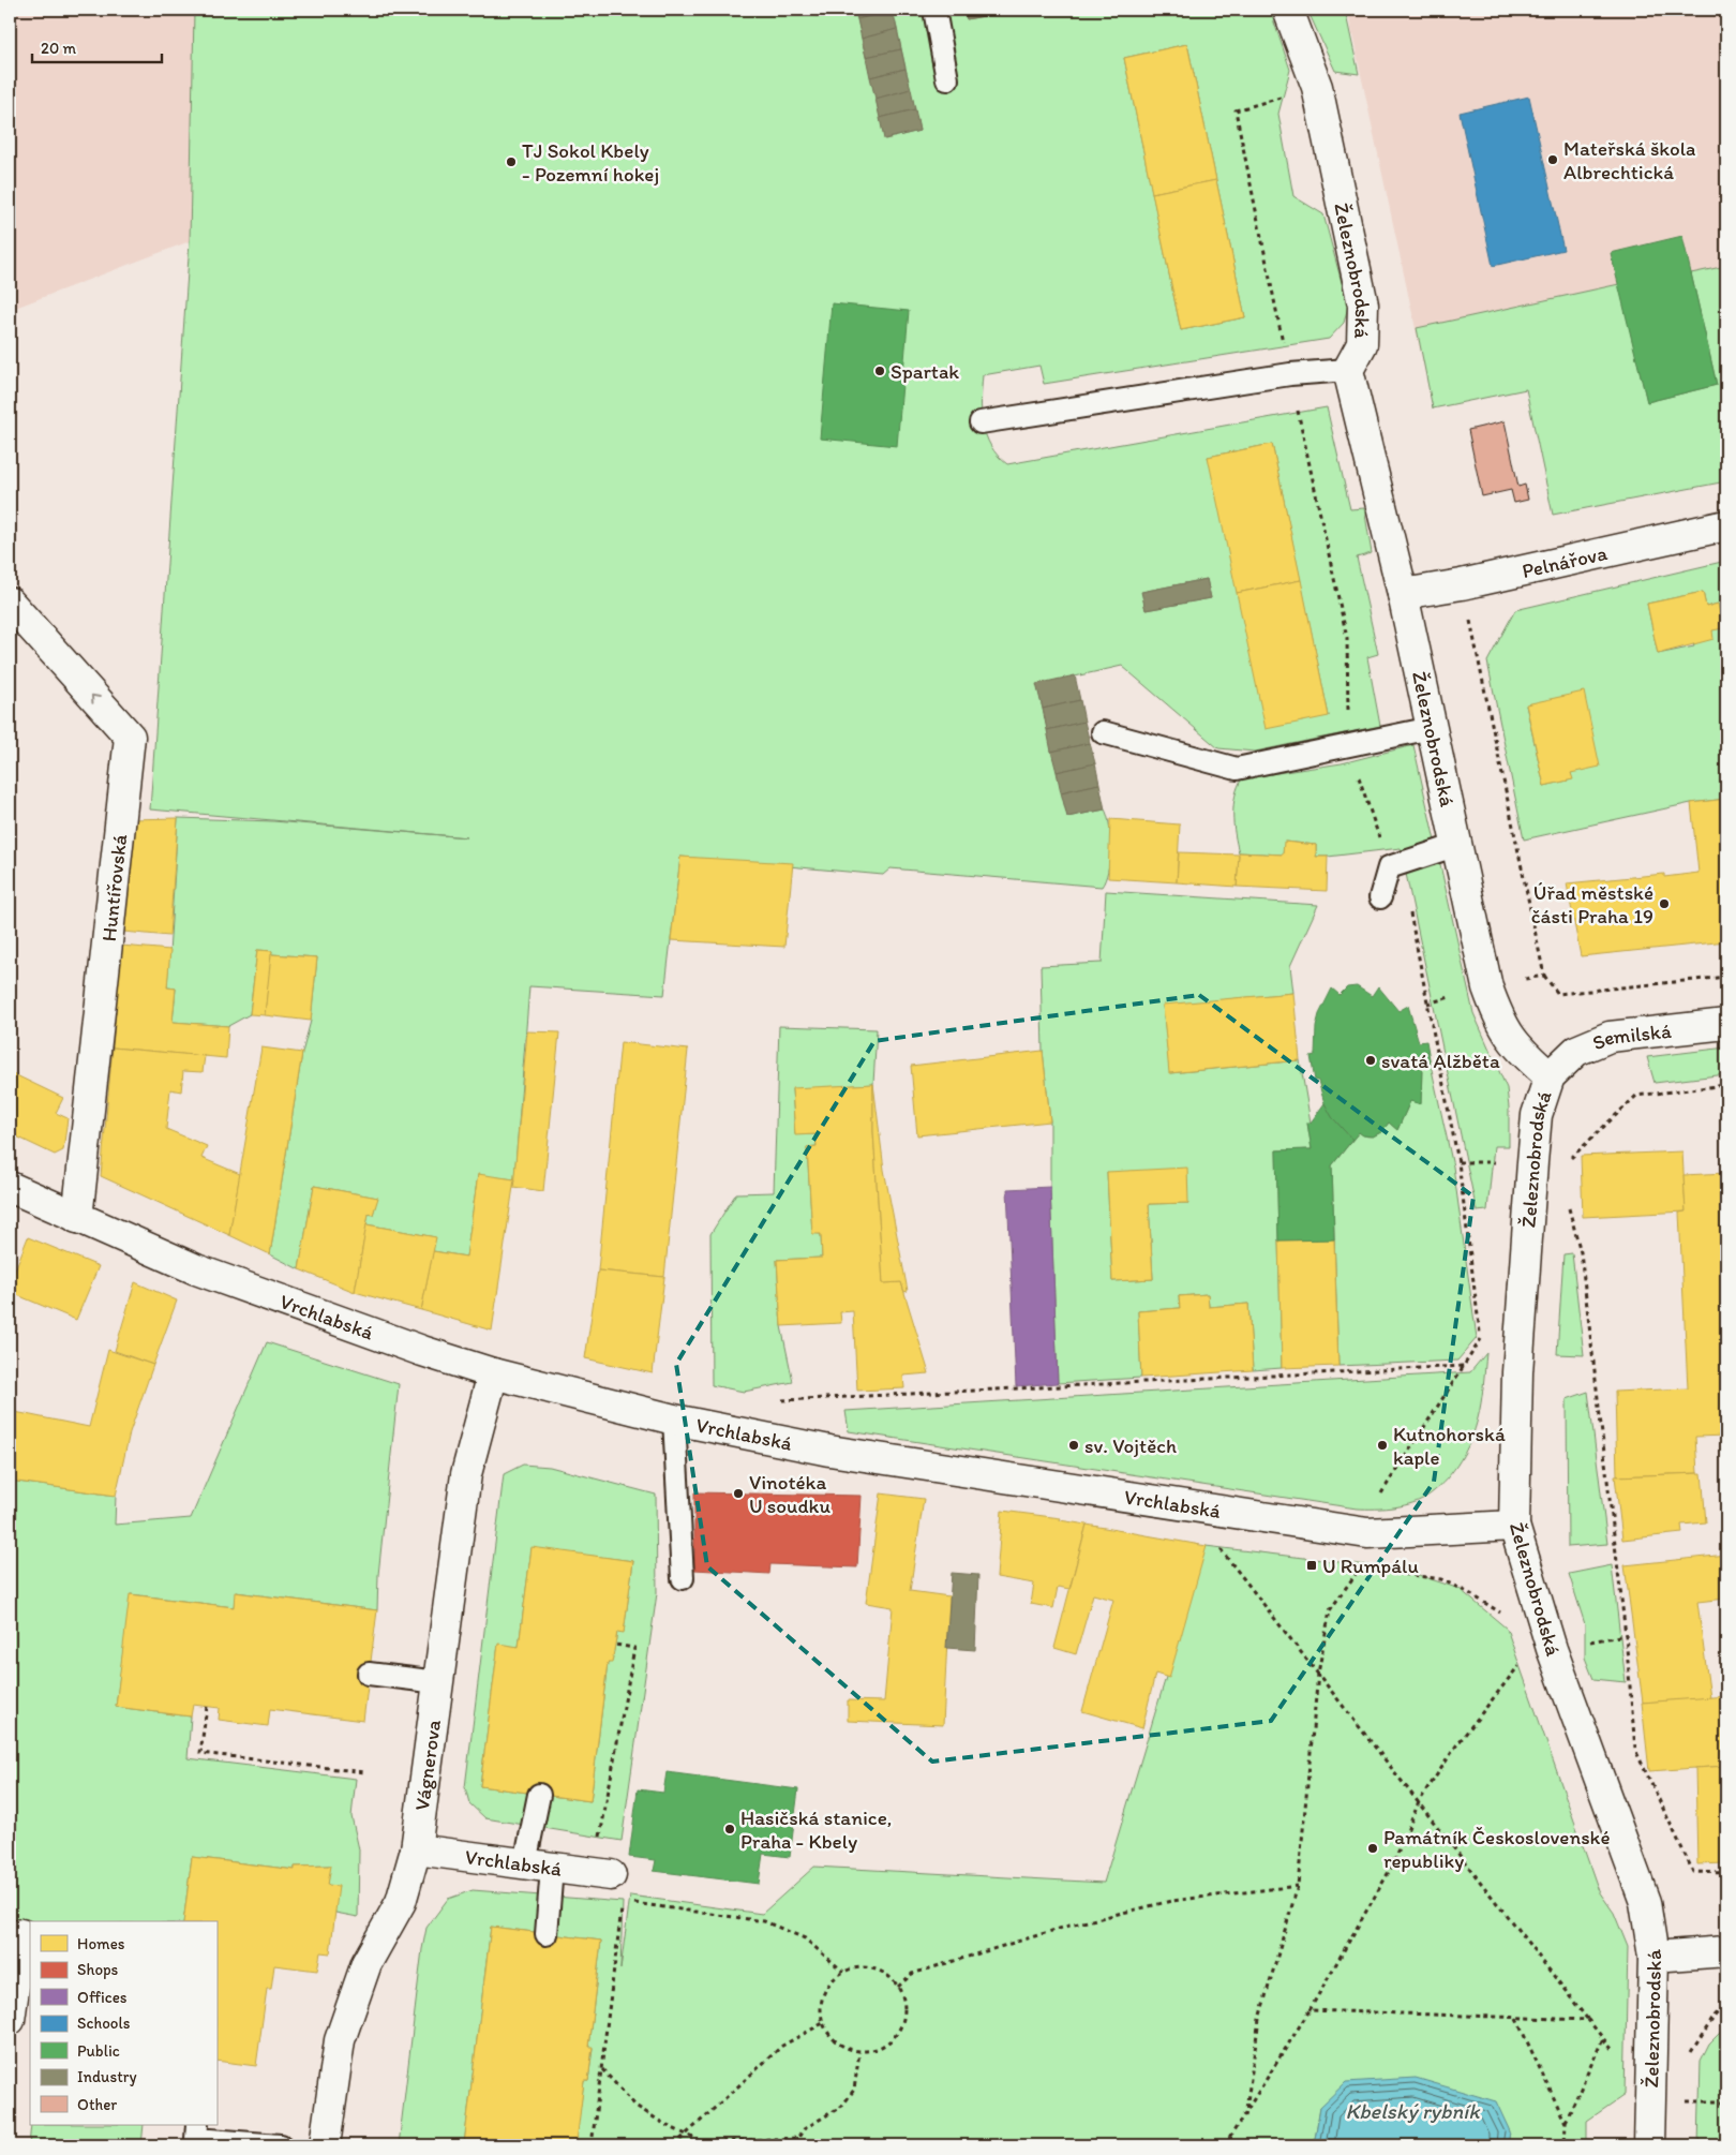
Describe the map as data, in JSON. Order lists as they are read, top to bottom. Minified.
{"streets":{"street":["Železnobrodská","Pelnářova","Huntířovská","Semilská","Vrchlabská","Vágnerova"]},"crossings":[["Železnobrodská","Pelnářova"],["Železnobrodská","Semilská"],["Železnobrodská","Vrchlabská"],["Huntířovská","Vrchlabská"],["Vrchlabská","Vágnerova"]],"one_way":["Huntířovská"],"water":["Kbelský rybník"],"places":{"other":["Mateřská škola Albrechtická","TJ Sokol Kbely - Pozemní hokej","Spartak","Úřad městské části Praha 19","svatá Alžběta","sv. Vojtěch","Kutnohorská kaple","Vinotéka U soudku","Hasičská stanice, Praha - Kbely","Památník Československé republiky"],"transit":["U Rumpálu"]},"legend":["Homes","Shops","Offices","Schools","Public","Industry","Other"],"scale_bar":"20 m"}
